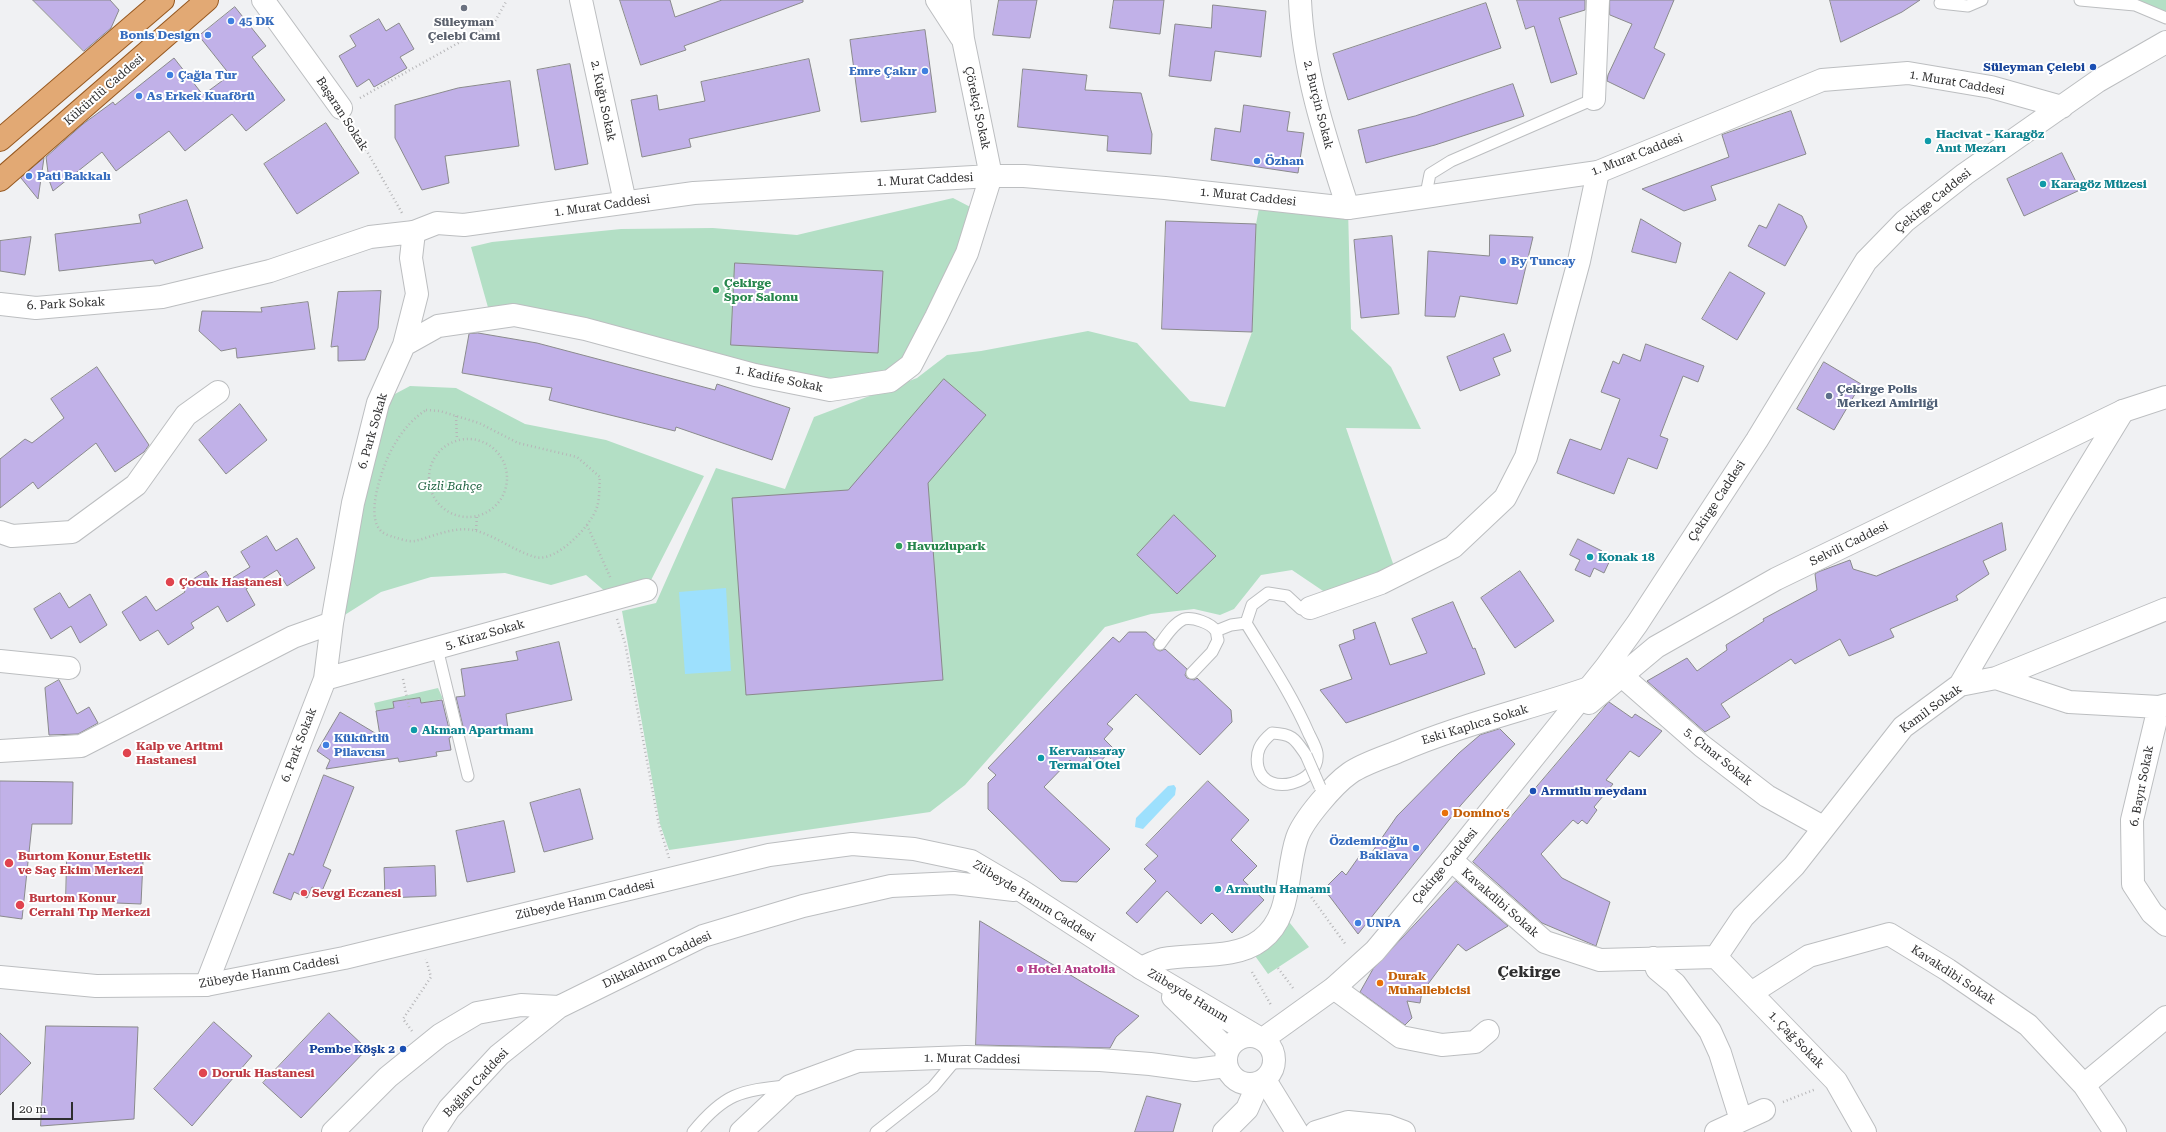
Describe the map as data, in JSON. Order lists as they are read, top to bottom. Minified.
{"streets":{"main road":["Kükürtlü Caddesi"],"street":["1. Murat Caddesi","2. Kuğu Sokak","2. Burçin Sokak","Çörekçi Sokak","Başaran Sokak","Çekirge Caddesi","6. Park Sokak","1. Kadife Sokak","Selvili Caddesi","5. Kiraz Sokak","Kamil Sokak","Eski Kaplıca Sokak","5. Çınar Sokak","6. Bayır Sokak","Zübeyde Hanım Caddesi","Kavakdibi Sokak","Dikkaldırım Caddesi","Zübeyde Hanım","1. Çağ Sokak","Bağlan Caddesi"]},"crossings":[["1. Murat Caddesi","2. Kuğu Sokak"],["1. Murat Caddesi","2. Burçin Sokak"],["1. Murat Caddesi","Çörekçi Sokak"],["1. Murat Caddesi","Başaran Sokak"],["1. Murat Caddesi","Çekirge Caddesi"],["1. Murat Caddesi","6. Park Sokak"],["1. Murat Caddesi","1. Kadife Sokak"],["1. Murat Caddesi","Zübeyde Hanım"],["Çörekçi Sokak","1. Kadife Sokak"],["Başaran Sokak","6. Park Sokak"],["Çekirge Caddesi","Selvili Caddesi"],["Çekirge Caddesi","Eski Kaplıca Sokak"],["Çekirge Caddesi","Kavakdibi Sokak"],["Çekirge Caddesi","Zübeyde Hanım"],["6. Park Sokak","1. Kadife Sokak"],["6. Park Sokak","5. Kiraz Sokak"],["6. Park Sokak","Zübeyde Hanım Caddesi"],["Selvili Caddesi","5. Çınar Sokak"],["Kamil Sokak","5. Çınar Sokak"],["Kamil Sokak","Kavakdibi Sokak"],["Kamil Sokak","1. Çağ Sokak"],["Eski Kaplıca Sokak","Zübeyde Hanım Caddesi"],["Eski Kaplıca Sokak","Zübeyde Hanım"],["Zübeyde Hanım Caddesi","Dikkaldırım Caddesi"],["Zübeyde Hanım Caddesi","Zübeyde Hanım"],["Kavakdibi Sokak","1. Çağ Sokak"],["Dikkaldırım Caddesi","Bağlan Caddesi"]],"districts":["Çekirge"],"parks":["Gizli Bahçe"],"places":["Süleyman Çelebi Cami","45 DK","Bonis Design","Süleyman Çelebi","Emre Çakır","Çağla Tur","As Erkek Kuaförü","Hacivat - Karagöz Anıt Mezarı","Özhan","Pati Bakkalı","Karagöz Müzesi","By Tuncay","Çekirge Spor Salonu","Çekirge Polis Merkezi Amirliği","Havuzlupark","Konak 18","Çocuk Hastanesi","Akman Apartmanı","Kükürtlü Pilavcısı","Kalp ve Aritmi Hastanesi","Kervansaray Termal Otel","Armutlu meydanı","Domino's","Özdemiroğlu Baklava","Burtom Konur Estetik ve Saç Ekim Merkezi","Armutlu Hamamı","Sevgi Eczanesi","Burtom Konur Cerrahi Tıp Merkezi","UNPA","Hotel Anatolia","Durak Muhallebicisi","Pembe Köşk 2","Doruk Hastanesi"],"scale_bar":"20 m"}
